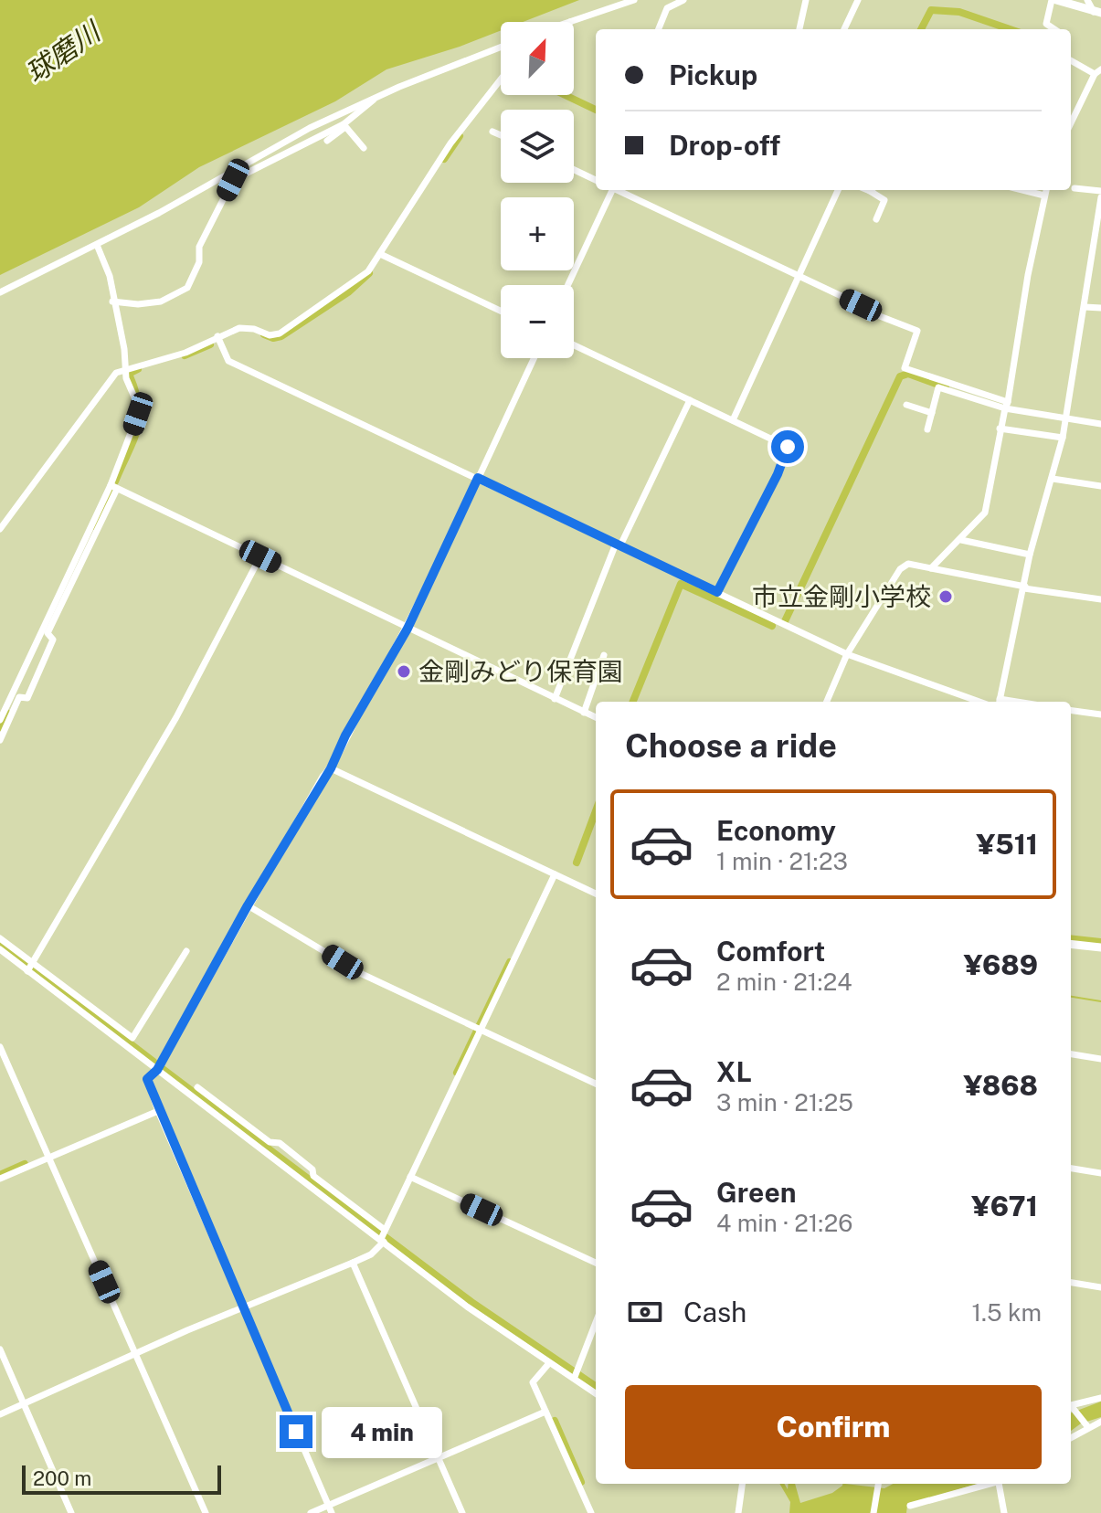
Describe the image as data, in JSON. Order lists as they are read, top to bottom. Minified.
{"water":["球磨川"],"places":["市立金剛小学校","金剛みどり保育園"],"scale_bar":"200 m","north":"top right","page":{"map_buttons":["+","−"],"banner":["Pickup","Drop-off"],"heading":"Choose a ride","list":[{"name":"Economy","note":"1 min · 21:23","value":"¥511"},{"name":"Comfort","note":"2 min · 21:24","value":"¥689"},{"name":"XL","note":"3 min · 21:25","value":"¥868"},{"name":"Green","note":"4 min · 21:26","value":"¥671"}],"pay":["Cash","1.5 km"],"buttons":"Confirm","bubble":"4 min","scale":"200 m"}}
